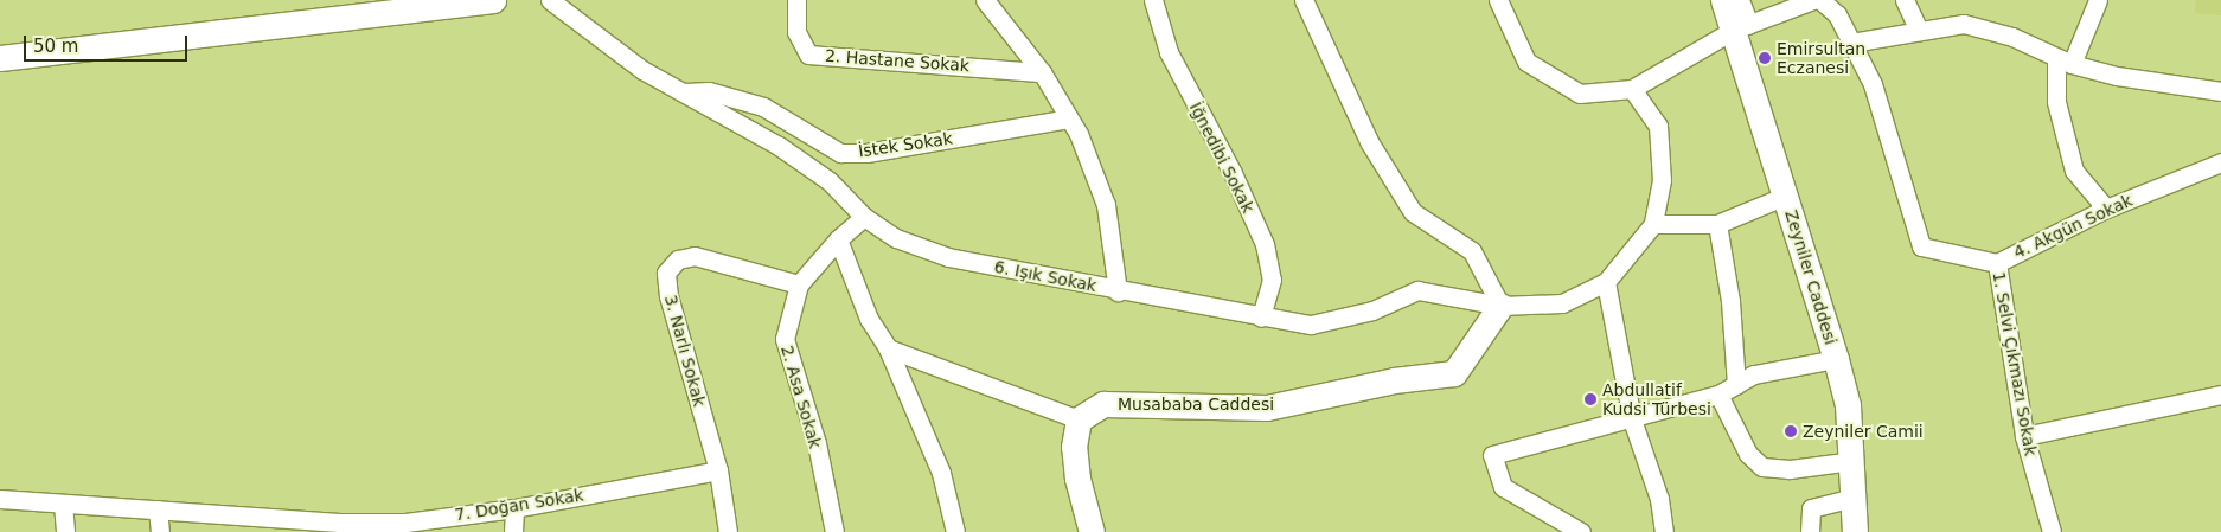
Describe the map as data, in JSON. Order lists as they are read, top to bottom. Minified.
{"streets":{"main road":["Zeyniler Caddesi","Musababa Caddesi"],"street":["2. Hastane Sokak","İstek Sokak","İğnedibi Sokak","4. Akgün Sokak","6. Işık Sokak","3. Narlı Sokak","1. Selvi Çıkmazı Sokak","2. Asa Sokak","7. Doğan Sokak"]},"crossings":[["İstek Sokak","6. Işık Sokak"],["İğnedibi Sokak","6. Işık Sokak"],["4. Akgün Sokak","1. Selvi Çıkmazı Sokak"],["6. Işık Sokak","2. Asa Sokak"],["6. Işık Sokak","Musababa Caddesi"],["3. Narlı Sokak","2. Asa Sokak"],["3. Narlı Sokak","7. Doğan Sokak"]],"places":["Emirsultan Eczanesi","Abdullatif Kudsi Türbesi","Zeyniler Camii"],"scale_bar":"50 m"}
